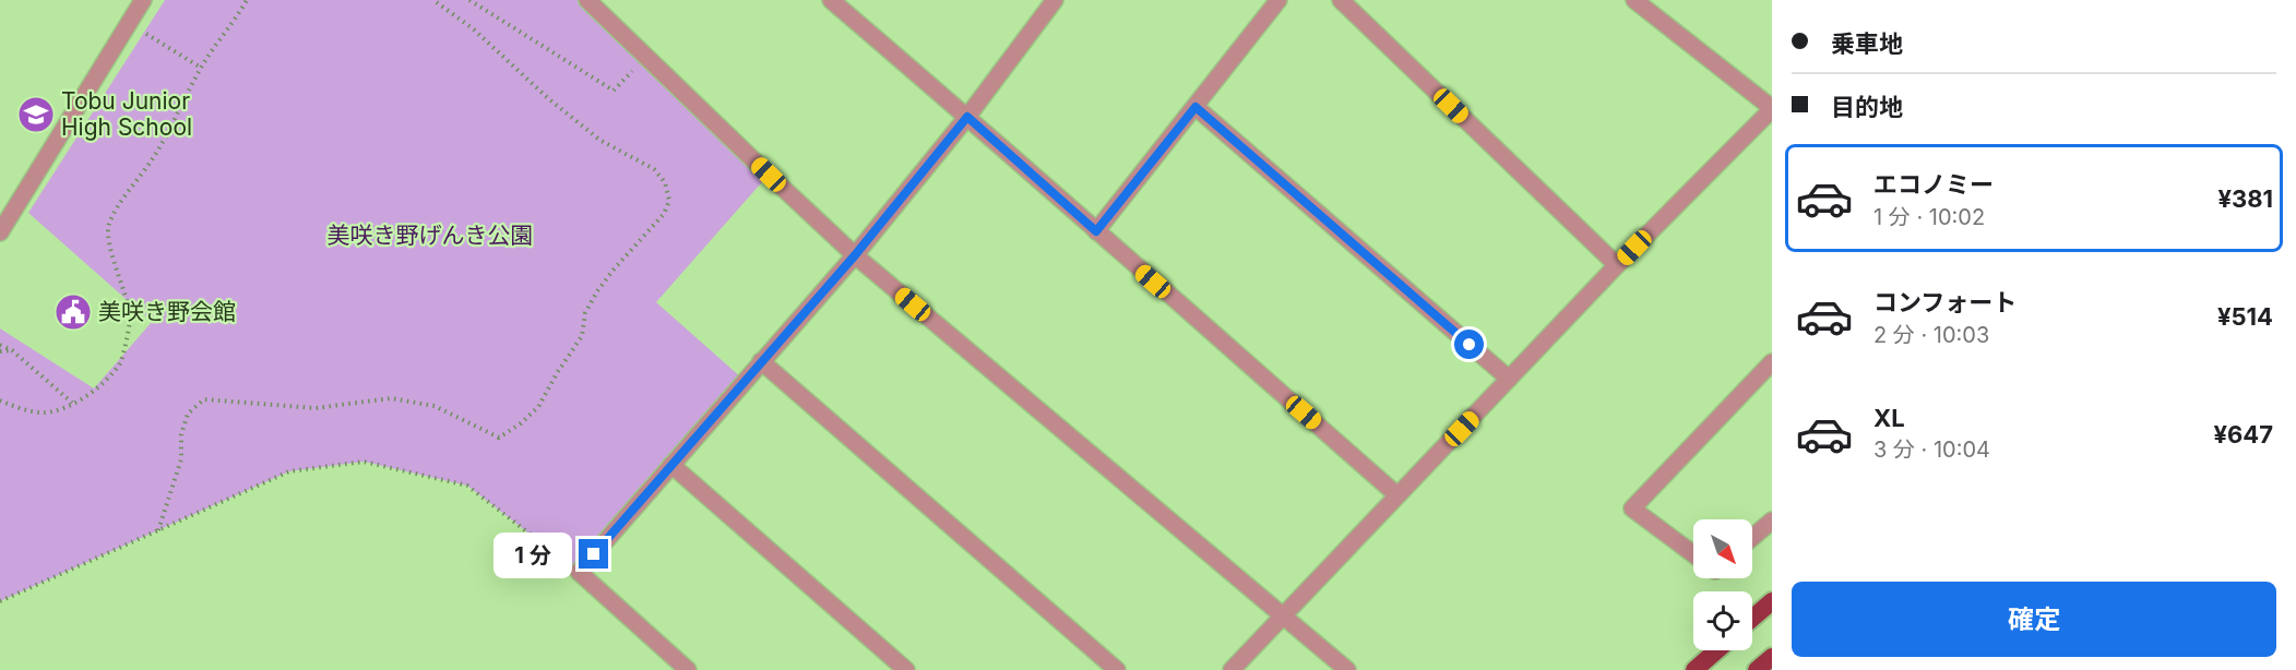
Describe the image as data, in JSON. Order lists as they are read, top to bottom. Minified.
{"parks":["美咲き野げんき公園"],"places":{"school or university":["Tobu Junior High School"],"public building":["美咲き野会館"]},"north":"bottom right","page":{"banner":["乗車地","目的地"],"list":[{"name":"エコノミー","note":"1 分 · 10:02","value":"¥381"},{"name":"コンフォート","note":"2 分 · 10:03","value":"¥514"},{"name":"XL","note":"3 分 · 10:04","value":"¥647"}],"bubble":"1 分","buttons":"確定"}}
